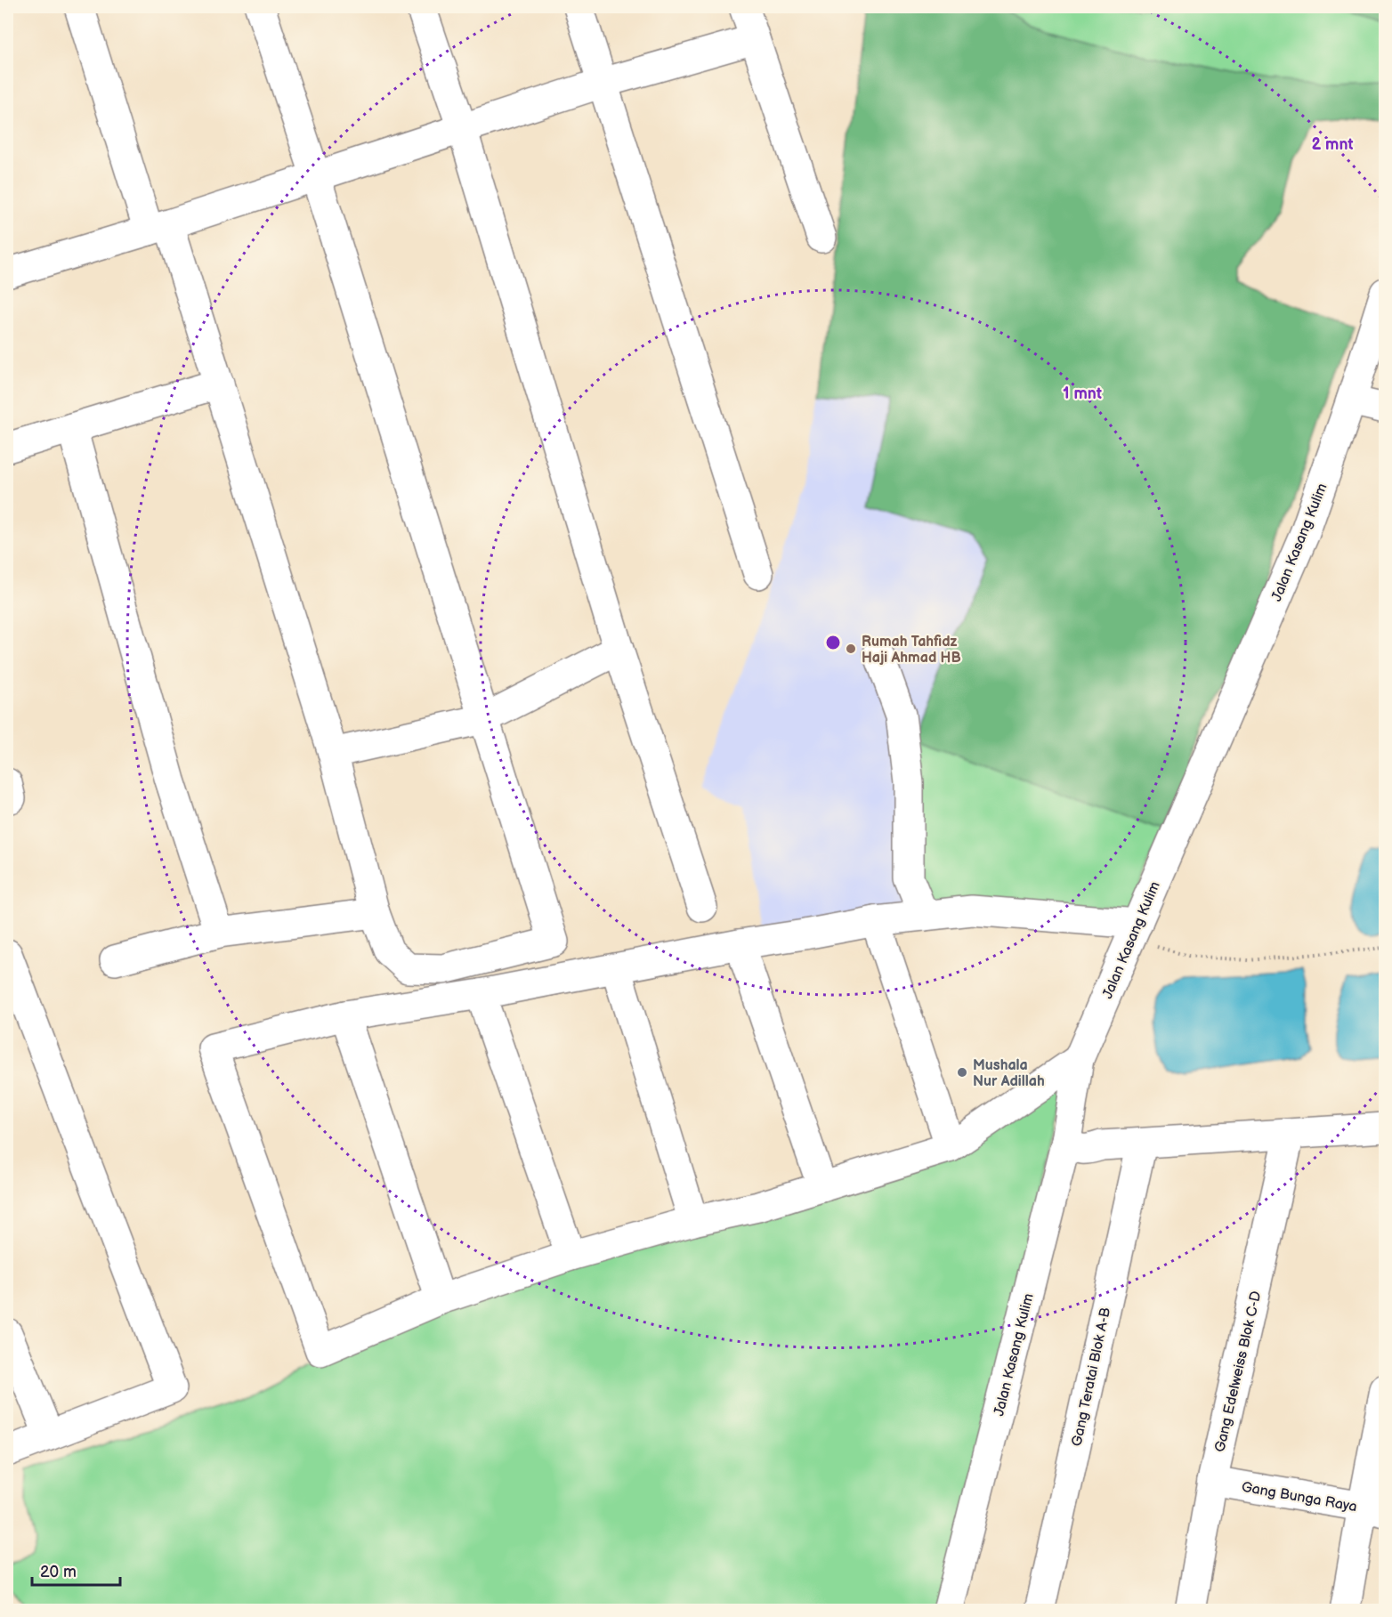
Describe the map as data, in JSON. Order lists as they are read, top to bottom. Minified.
{"streets":{"street":["Jalan Kasang Kulim","Gang Edelweiss Blok C-D","Gang Teratai Blok A-B","Gang Bunga Raya"]},"crossings":[["Gang Edelweiss Blok C-D","Gang Bunga Raya"]],"places":["Rumah Tahfidz Haji Ahmad HB","Mushala Nur Adillah"],"scale_bar":"20 m","rings":["2 mnt","1 mnt"]}
